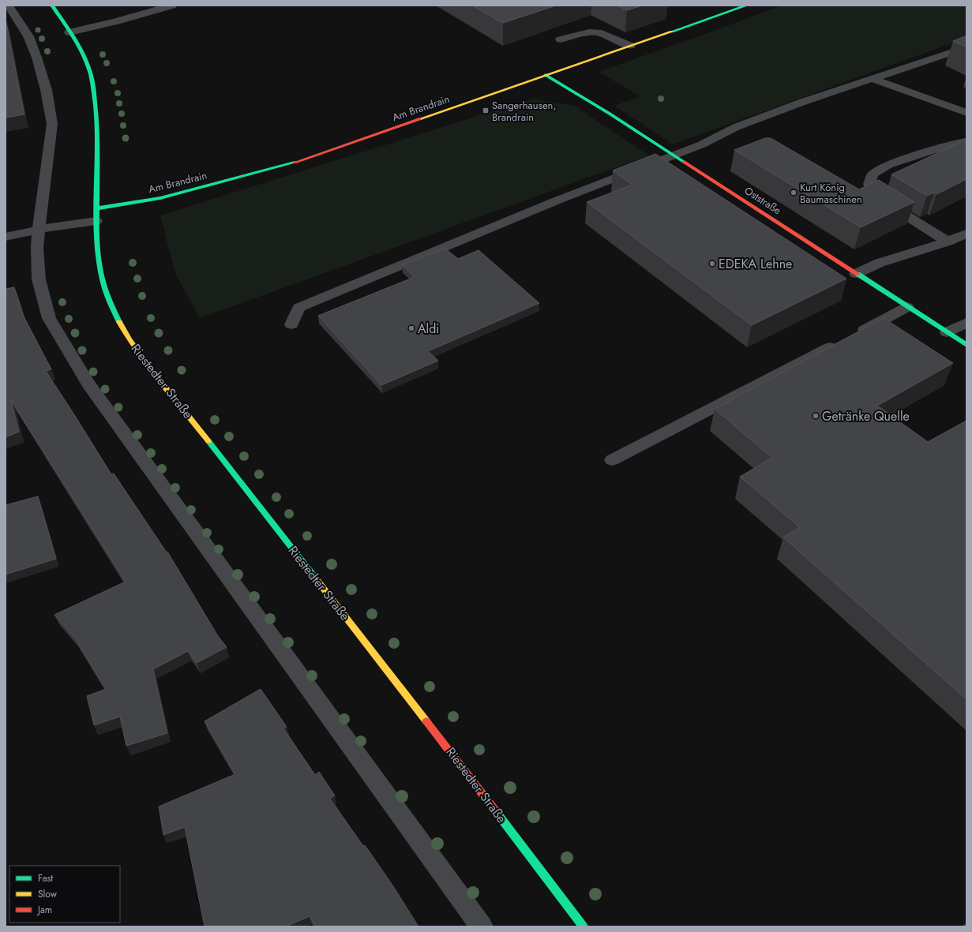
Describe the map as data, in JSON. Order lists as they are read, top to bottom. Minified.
{"streets":{"main road":["Am Brandrain","Oststraße","Riestedter Straße"]},"crossings":[["Am Brandrain","Oststraße"],["Am Brandrain","Riestedter Straße"]],"places":{"transit":["Sangerhausen, Brandrain"],"other":["Kurt König Baumaschinen","EDEKA Lehne","Aldi","Getränke Quelle"]},"legend":["Fast","Slow","Jam"]}
